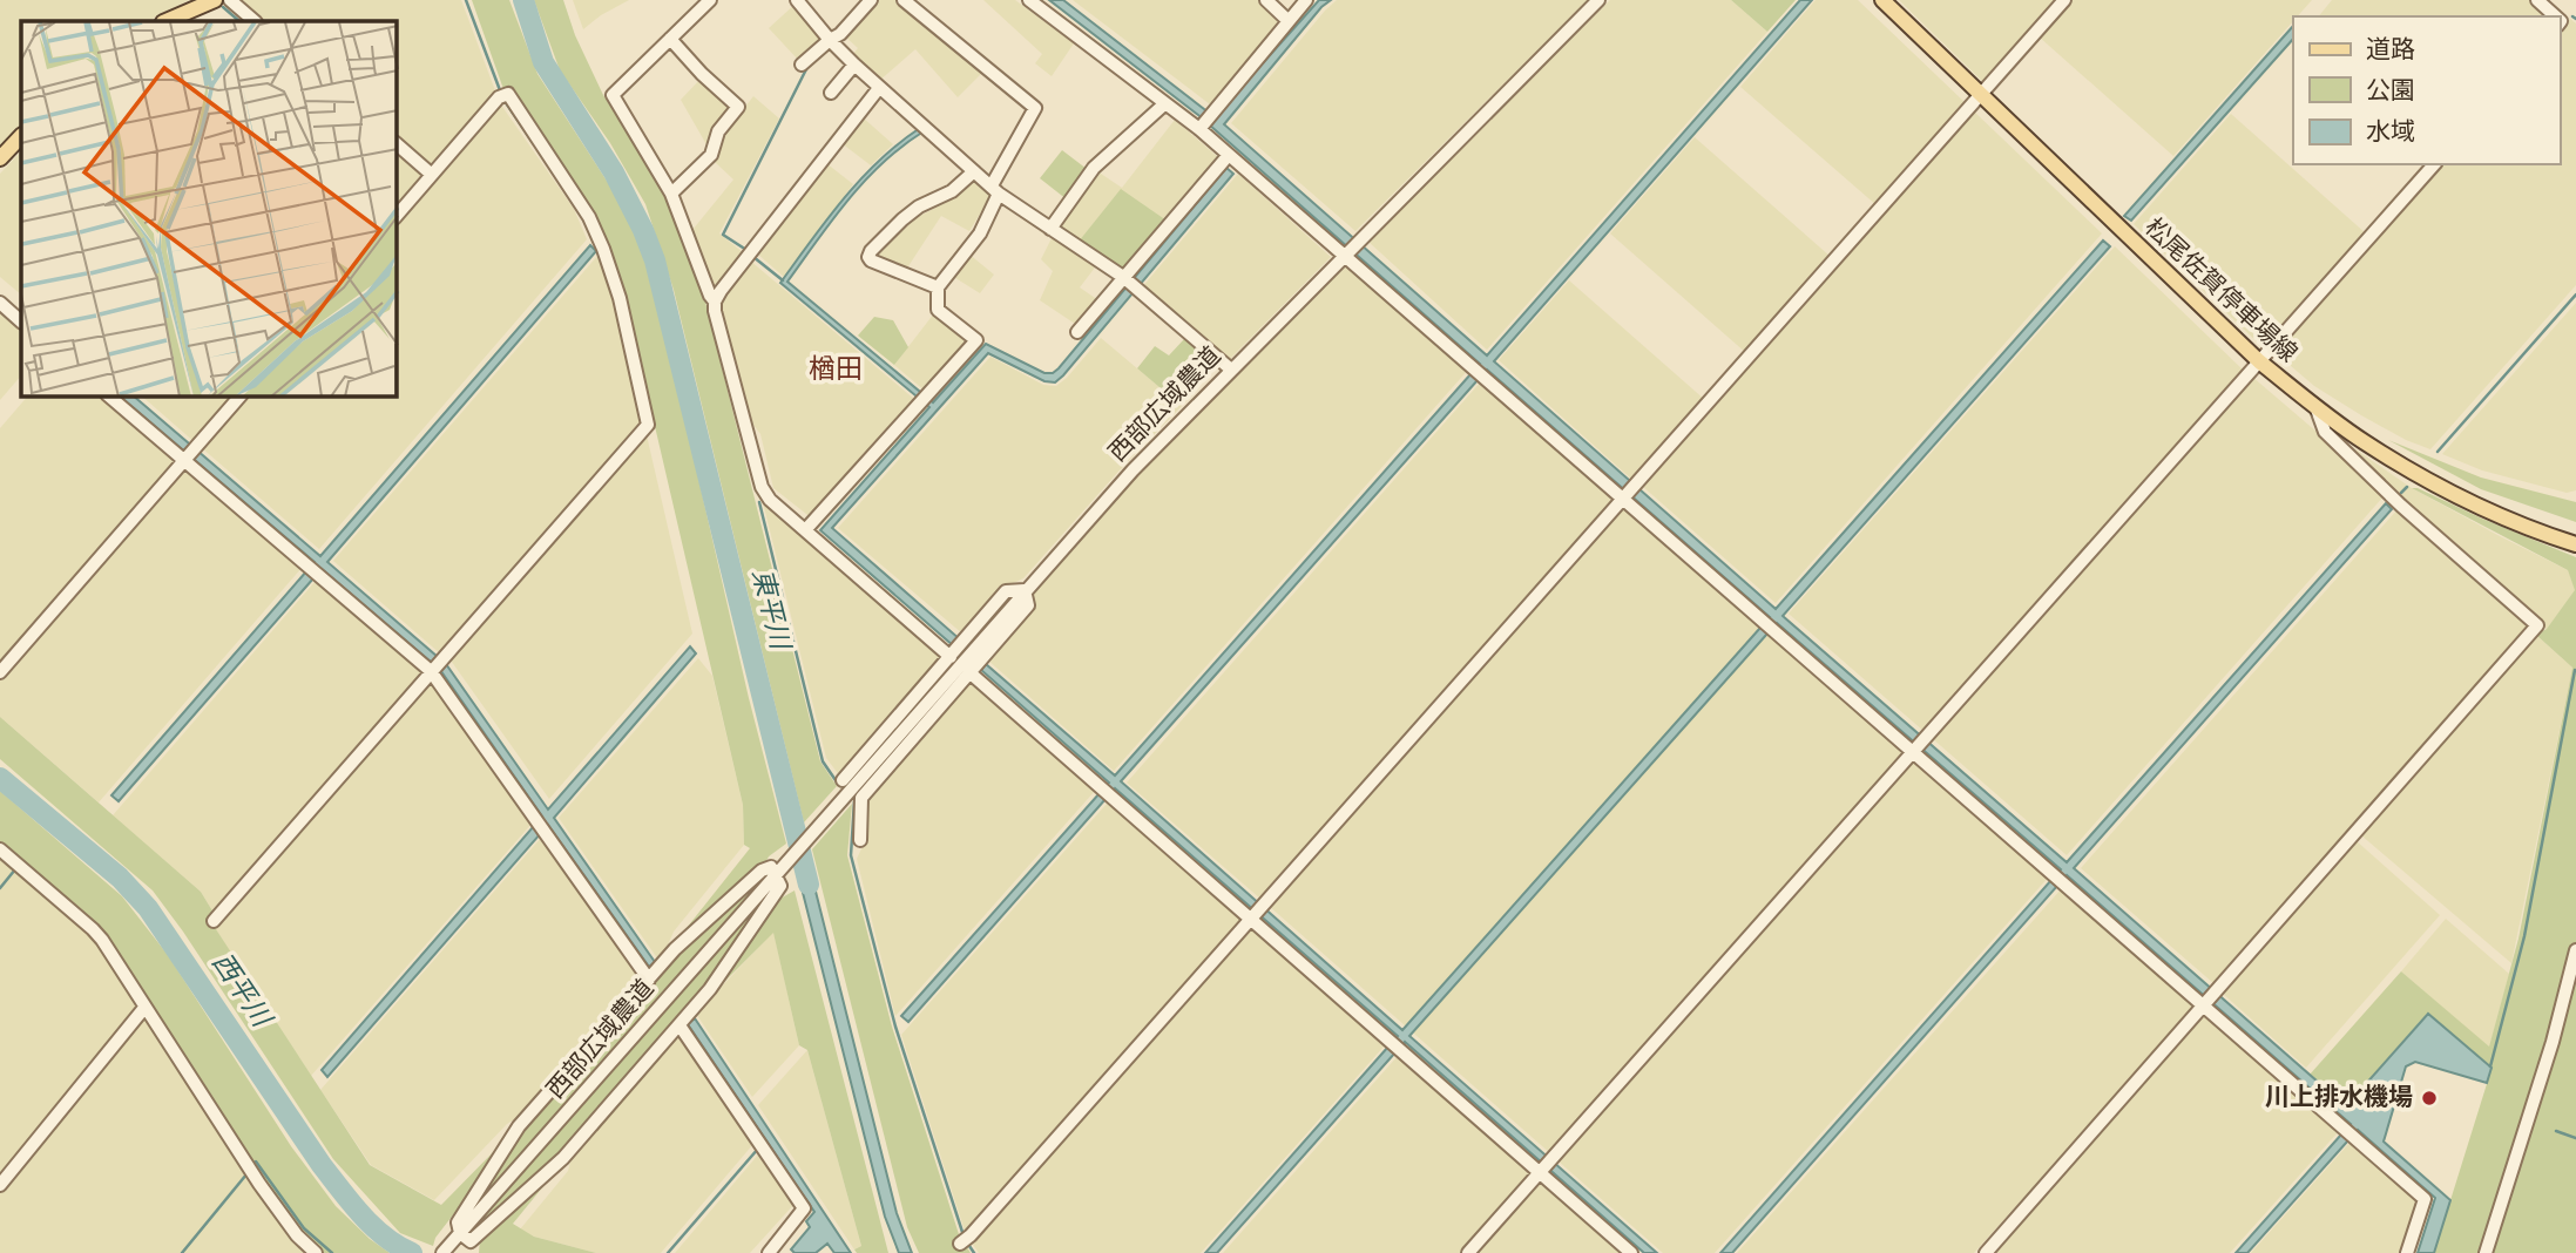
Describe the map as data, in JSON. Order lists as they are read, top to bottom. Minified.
{"streets":{"main road":["松尾佐賀停車場線"],"street":["西部広域農道"]},"districts":["楢田"],"water":["東平川","西平川"],"places":["川上排水機場"],"legend":["道路","公園","水域"]}
